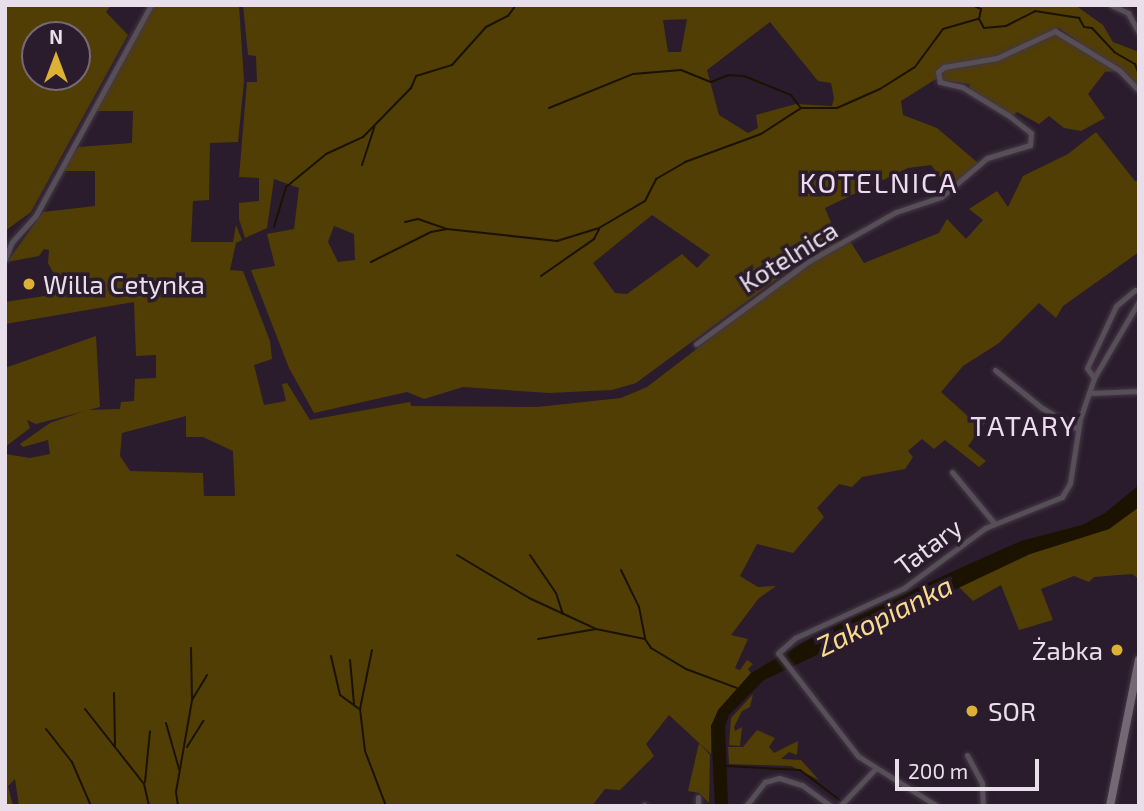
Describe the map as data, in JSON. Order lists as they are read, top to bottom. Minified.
{"streets":{"street":["Kotelnica","Tatary"]},"districts":["KOTELNICA","TATARY"],"water":["Zakopianka"],"places":["Willa Cetynka","Żabka","SOR"],"scale_bar":"200 m","north":"top"}
